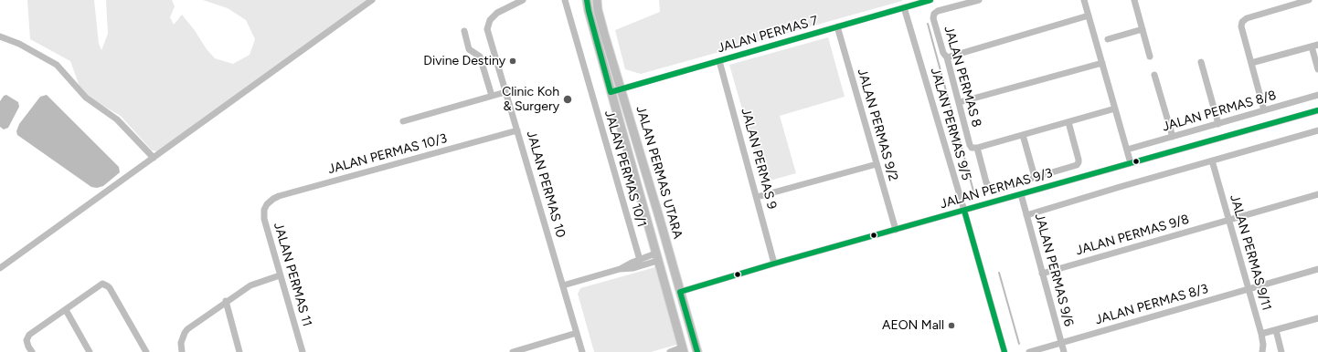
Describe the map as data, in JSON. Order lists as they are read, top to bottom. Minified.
{"streets":{"main road":["JALAN PERMAS UTARA"],"street":["JALAN PERMAS 7","JALAN PERMAS 8","JALAN PERMAS 8/8","JALAN PERMAS 9/5","JALAN PERMAS 9/2","JALAN PERMAS 10/3","JALAN PERMAS 9","JALAN PERMAS 10/1","JALAN PERMAS 10","JALAN PERMAS 9/3","JALAN PERMAS 9/8","JALAN PERMAS 9/11","JALAN PERMAS 9/6","JALAN PERMAS 11","JALAN PERMAS 8/3"]},"crossings":[["JALAN PERMAS 7","JALAN PERMAS 9/5"],["JALAN PERMAS 7","JALAN PERMAS 9/2"],["JALAN PERMAS 7","JALAN PERMAS 9"],["JALAN PERMAS 7","JALAN PERMAS UTARA"],["JALAN PERMAS 9/5","JALAN PERMAS 9/3"],["JALAN PERMAS 9/2","JALAN PERMAS 9/3"],["JALAN PERMAS 10/3","JALAN PERMAS 10"],["JALAN PERMAS 10/3","JALAN PERMAS 11"],["JALAN PERMAS 9","JALAN PERMAS 9/3"],["JALAN PERMAS UTARA","JALAN PERMAS 9/3"],["JALAN PERMAS 9/3","JALAN PERMAS 9/6"],["JALAN PERMAS 9/8","JALAN PERMAS 9/11"],["JALAN PERMAS 9/8","JALAN PERMAS 9/6"],["JALAN PERMAS 9/11","JALAN PERMAS 8/3"],["JALAN PERMAS 9/6","JALAN PERMAS 8/3"]],"places":["Divine Destiny","Clinic Koh & Surgery","AEON Mall"]}
